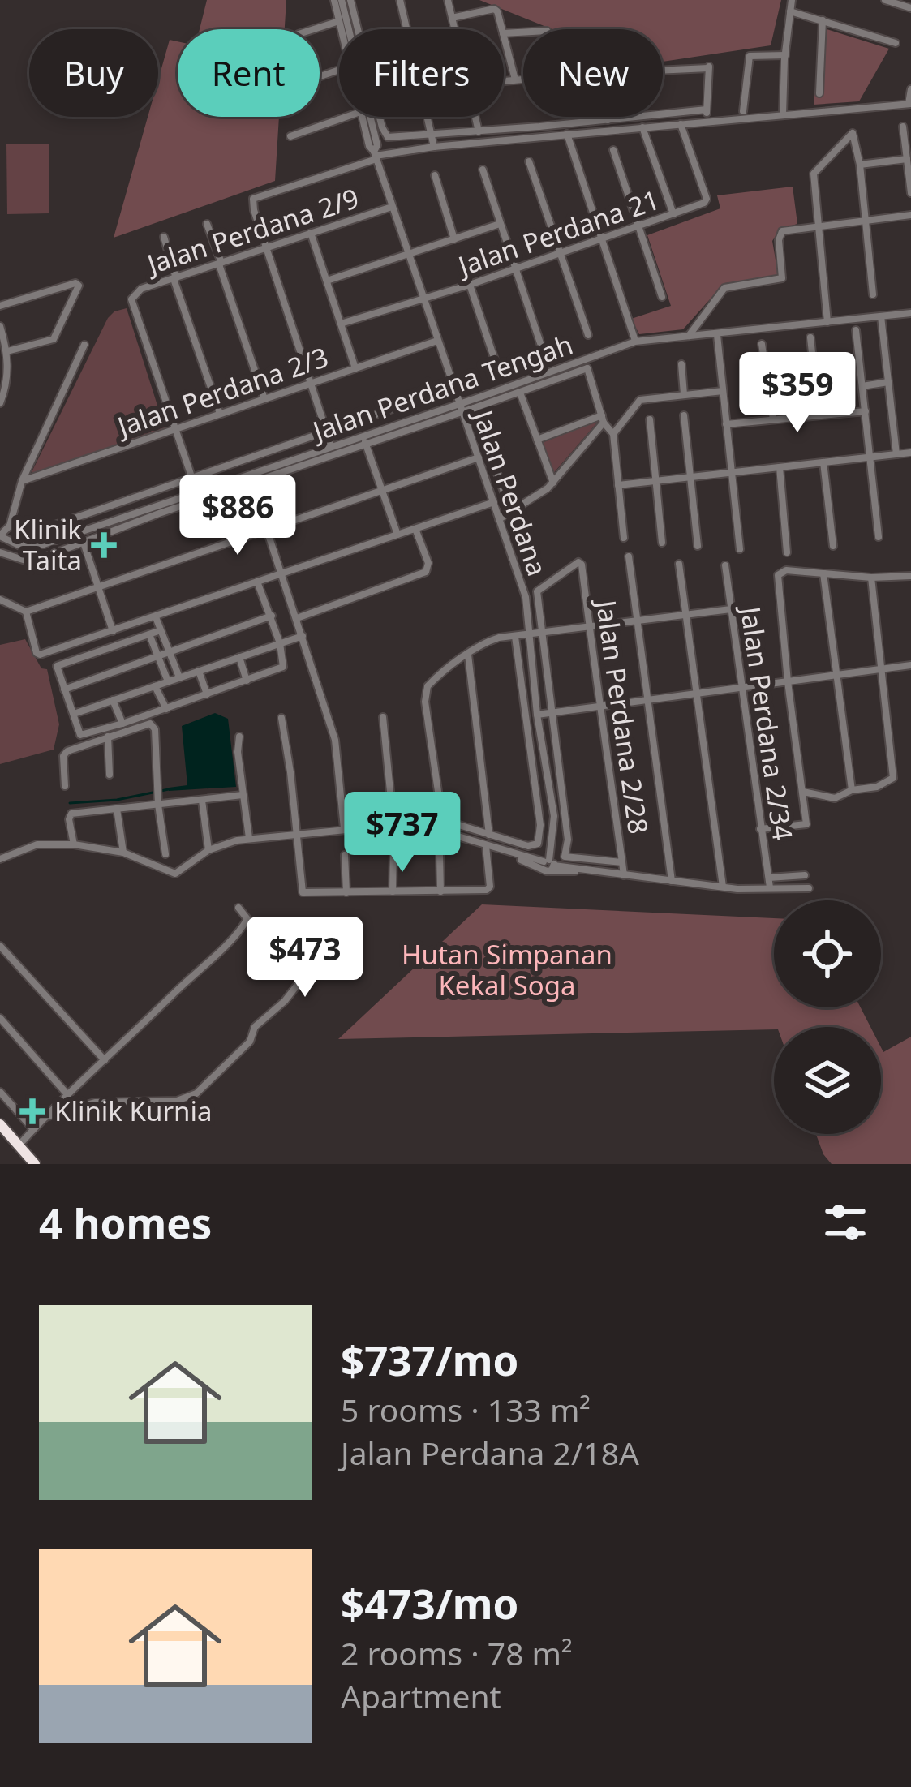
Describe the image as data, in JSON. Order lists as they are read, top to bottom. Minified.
{"streets":{"street":["Jalan Perdana 2/9","Jalan Perdana 21","Jalan Perdana Tengah","Jalan Perdana 2/3","Jalan Perdana","Jalan Perdana 2/28","Jalan Perdana 2/34"]},"crossings":[["Jalan Perdana 2/9","Jalan Perdana 2/3"],["Jalan Perdana 2/9","Jalan Perdana"],["Jalan Perdana 21","Jalan Perdana"],["Jalan Perdana Tengah","Jalan Perdana"],["Jalan Perdana 2/3","Jalan Perdana"]],"parks":["Hutan Simpanan Kekal Soga"],"places":{"health":["Klinik Taita","Klinik Kurnia"]},"page":{"chip":["Buy","Rent","Filters","New"],"price":["$359","$886","$737","$473"],"heading":"4 homes","list":[{"name":"$737/mo","note":"5 rooms · 133 m² · Jalan Perdana 2/18A"},{"name":"$473/mo","note":"2 rooms · 78 m² · Apartment"}]}}
